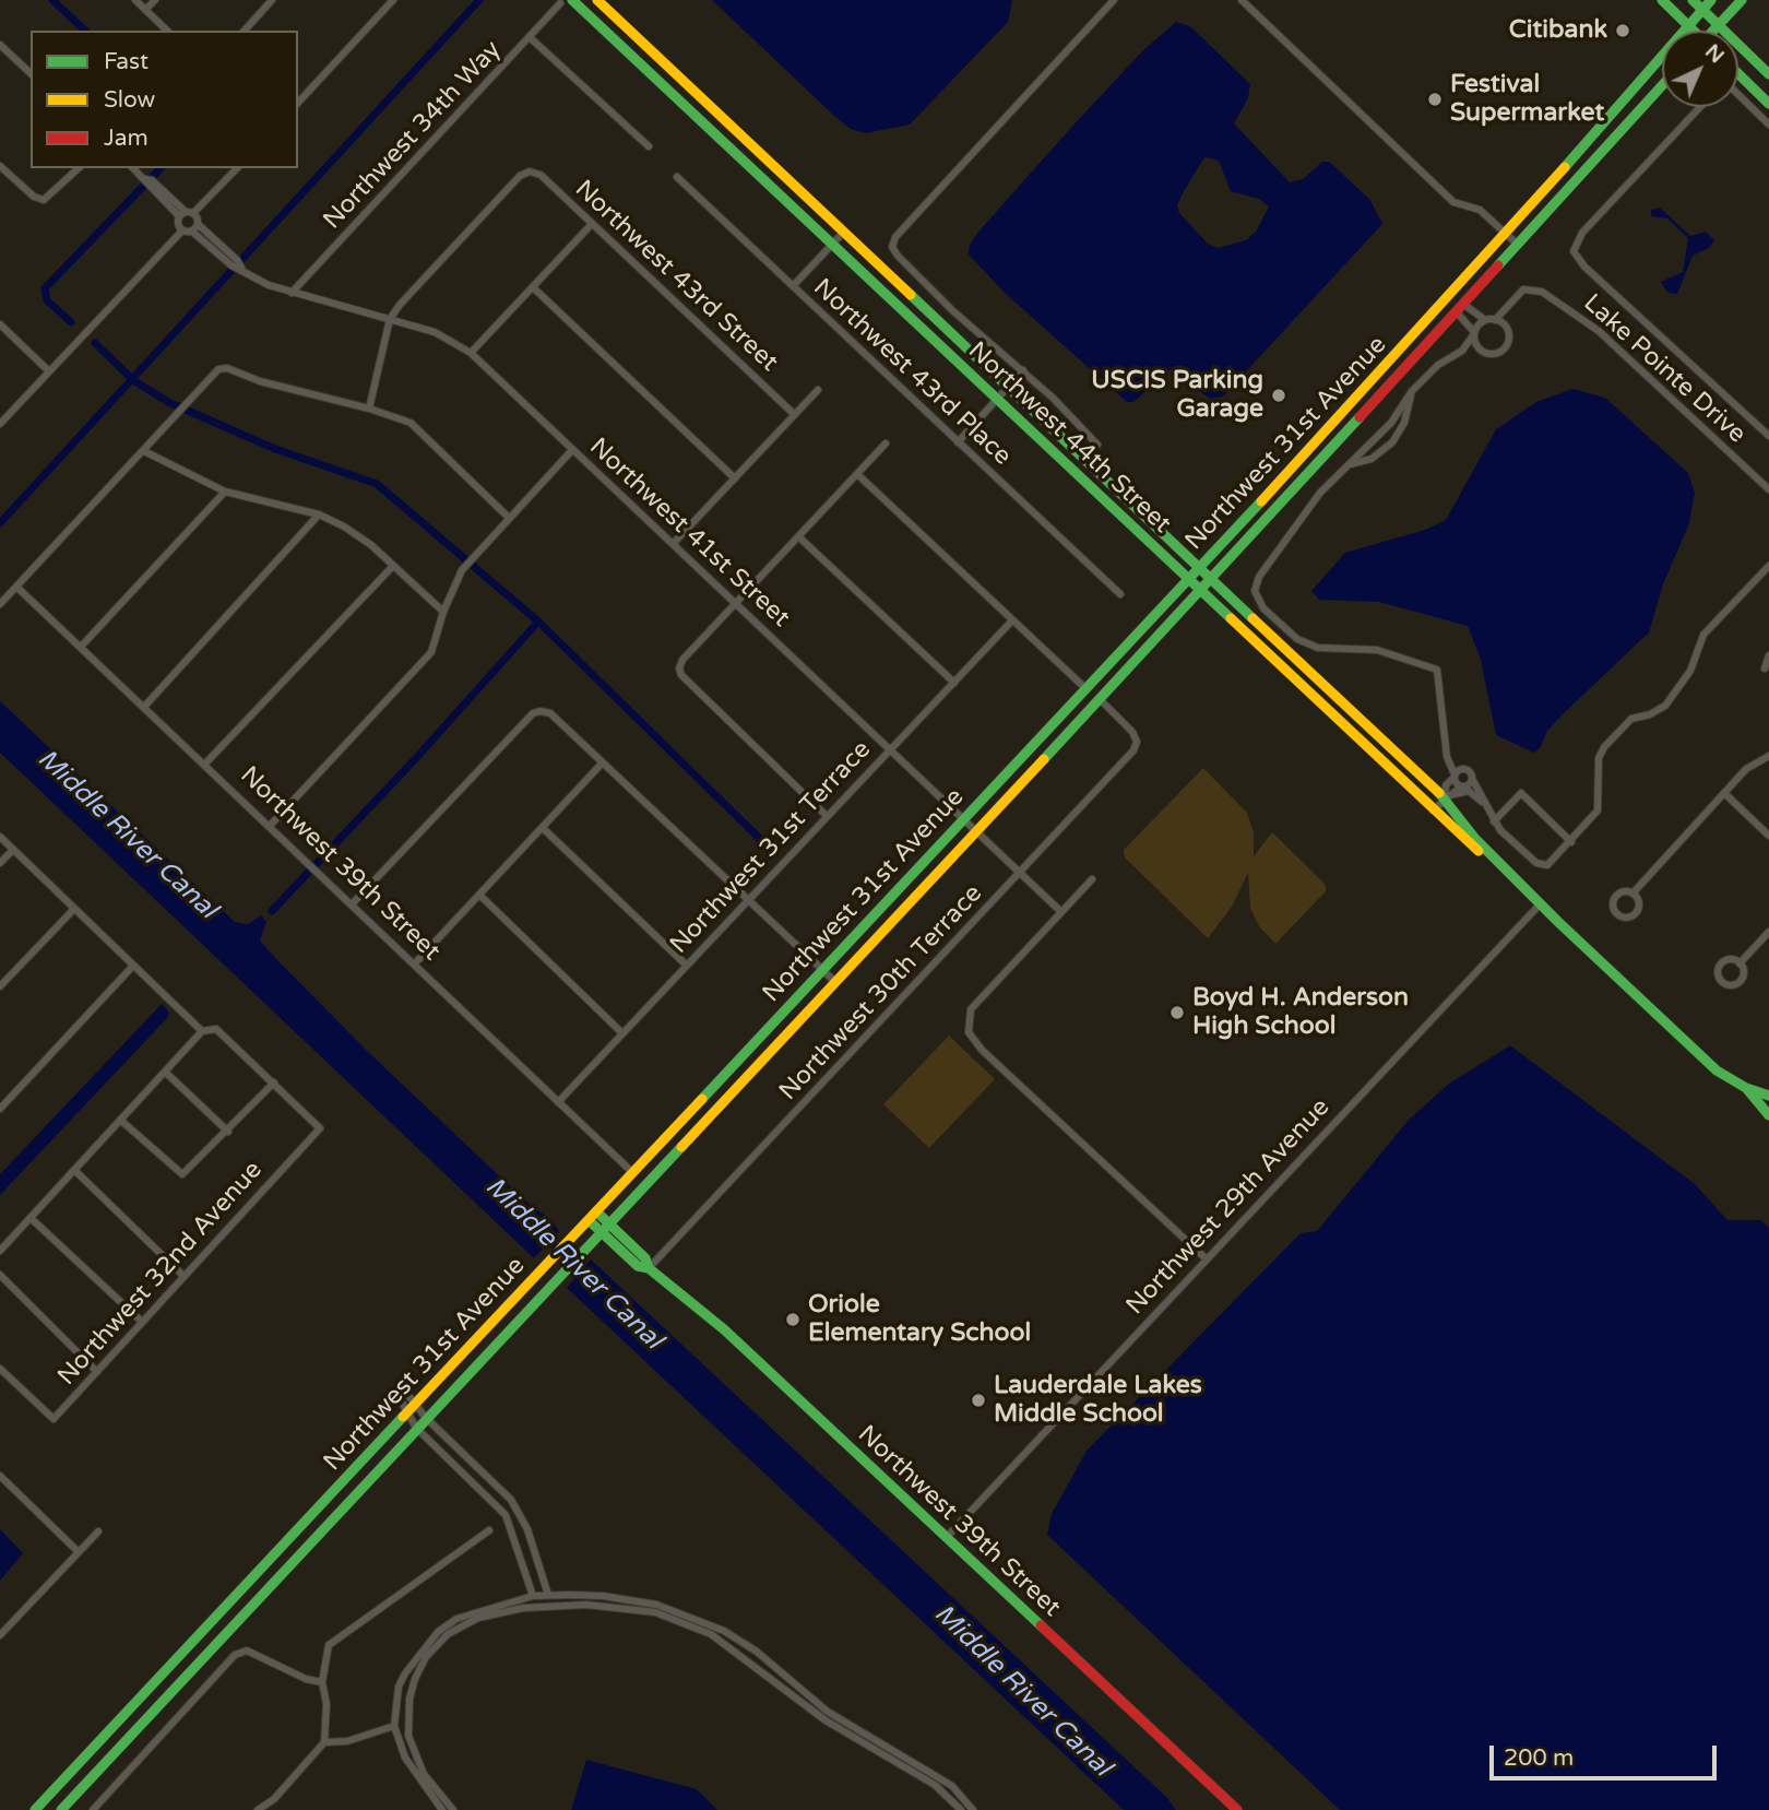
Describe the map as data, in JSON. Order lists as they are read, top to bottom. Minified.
{"streets":{"main road":["Northwest 44th Street","Northwest 31st Avenue","Northwest 39th Street"],"street":["Northwest 34th Way","Northwest 43rd Street","Lake Pointe Drive","Northwest 43rd Place","Northwest 41st Street","Northwest 31st Terrace","Northwest 30th Terrace","Northwest 29th Avenue","Northwest 32nd Avenue"]},"crossings":[["Northwest 34th Way","Northwest 41st Street"],["Northwest 43rd Street","Northwest 41st Street"],["Northwest 44th Street","Northwest 31st Avenue"],["Northwest 44th Street","Northwest 29th Avenue"],["Northwest 31st Avenue","Northwest 41st Street"],["Northwest 31st Avenue","Northwest 39th Street"],["Northwest 31st Avenue","Northwest 30th Terrace"],["Northwest 41st Street","Northwest 31st Terrace"],["Northwest 41st Street","Northwest 30th Terrace"],["Northwest 31st Terrace","Northwest 39th Street"],["Northwest 39th Street","Northwest 30th Terrace"],["Northwest 39th Street","Northwest 29th Avenue"]],"water":["Middle River Canal"],"places":["Citibank","Festival Supermarket","USCIS Parking Garage","Boyd H. Anderson High School","Oriole Elementary School","Lauderdale Lakes Middle School"],"legend":["Fast","Slow","Jam"],"scale_bar":"200 m","north":"top right"}
